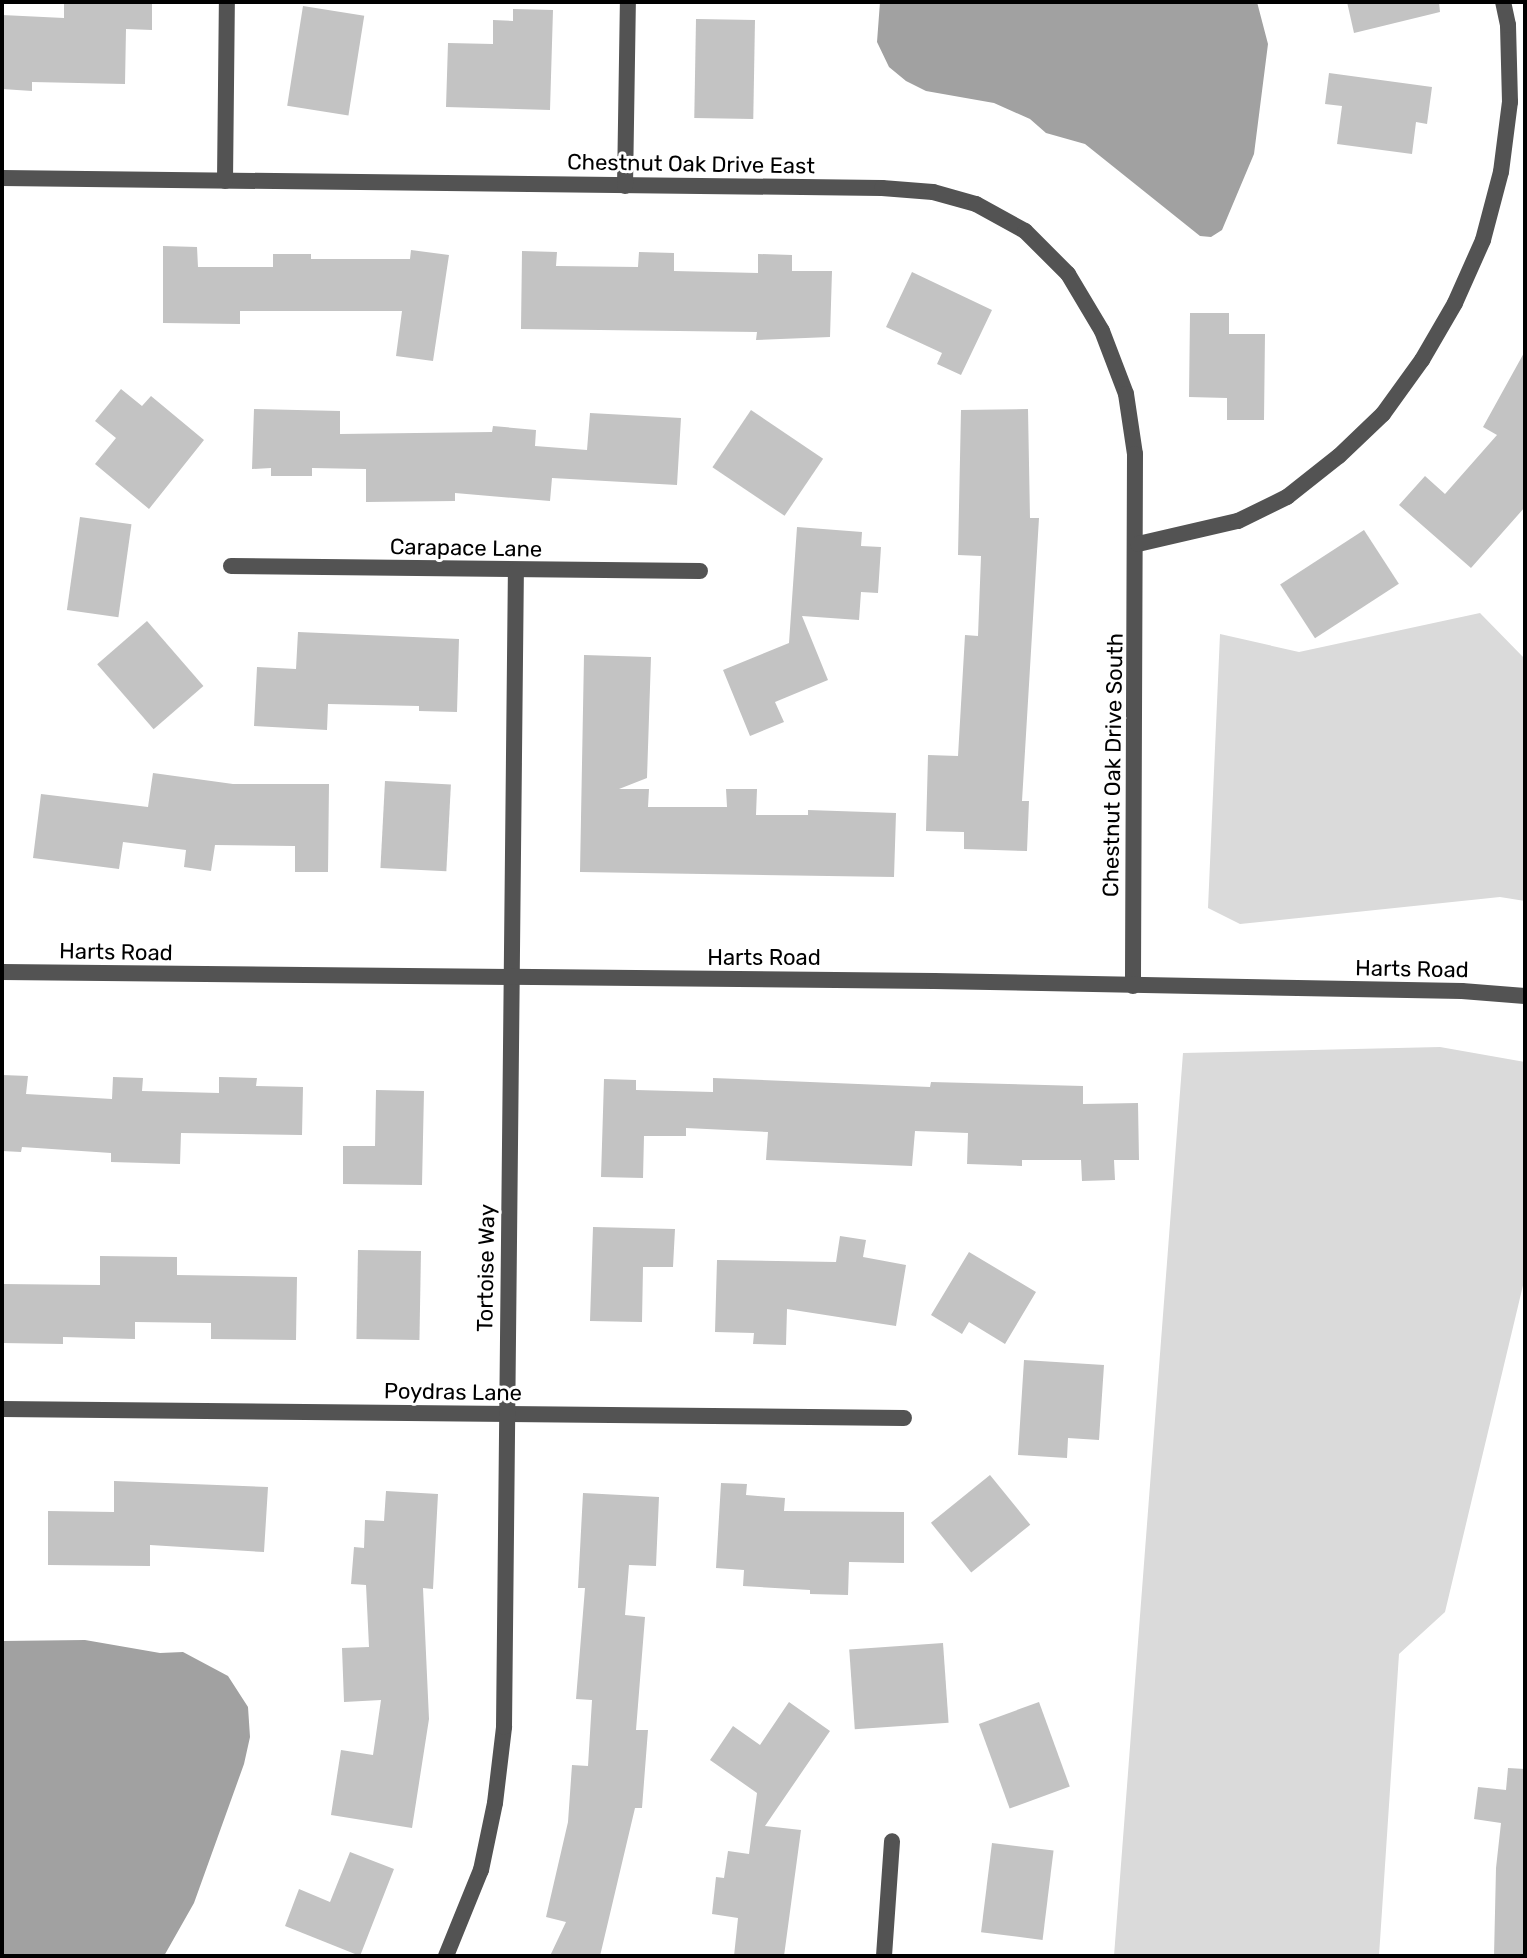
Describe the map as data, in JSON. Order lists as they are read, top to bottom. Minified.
{"streets":{"street":["Chestnut Oak Drive East","Carapace Lane","Chestnut Oak Drive South","Harts Road","Tortoise Way","Poydras Lane"]},"crossings":[["Chestnut Oak Drive East","Chestnut Oak Drive South"],["Carapace Lane","Tortoise Way"],["Chestnut Oak Drive South","Harts Road"],["Harts Road","Tortoise Way"],["Tortoise Way","Poydras Lane"]]}
